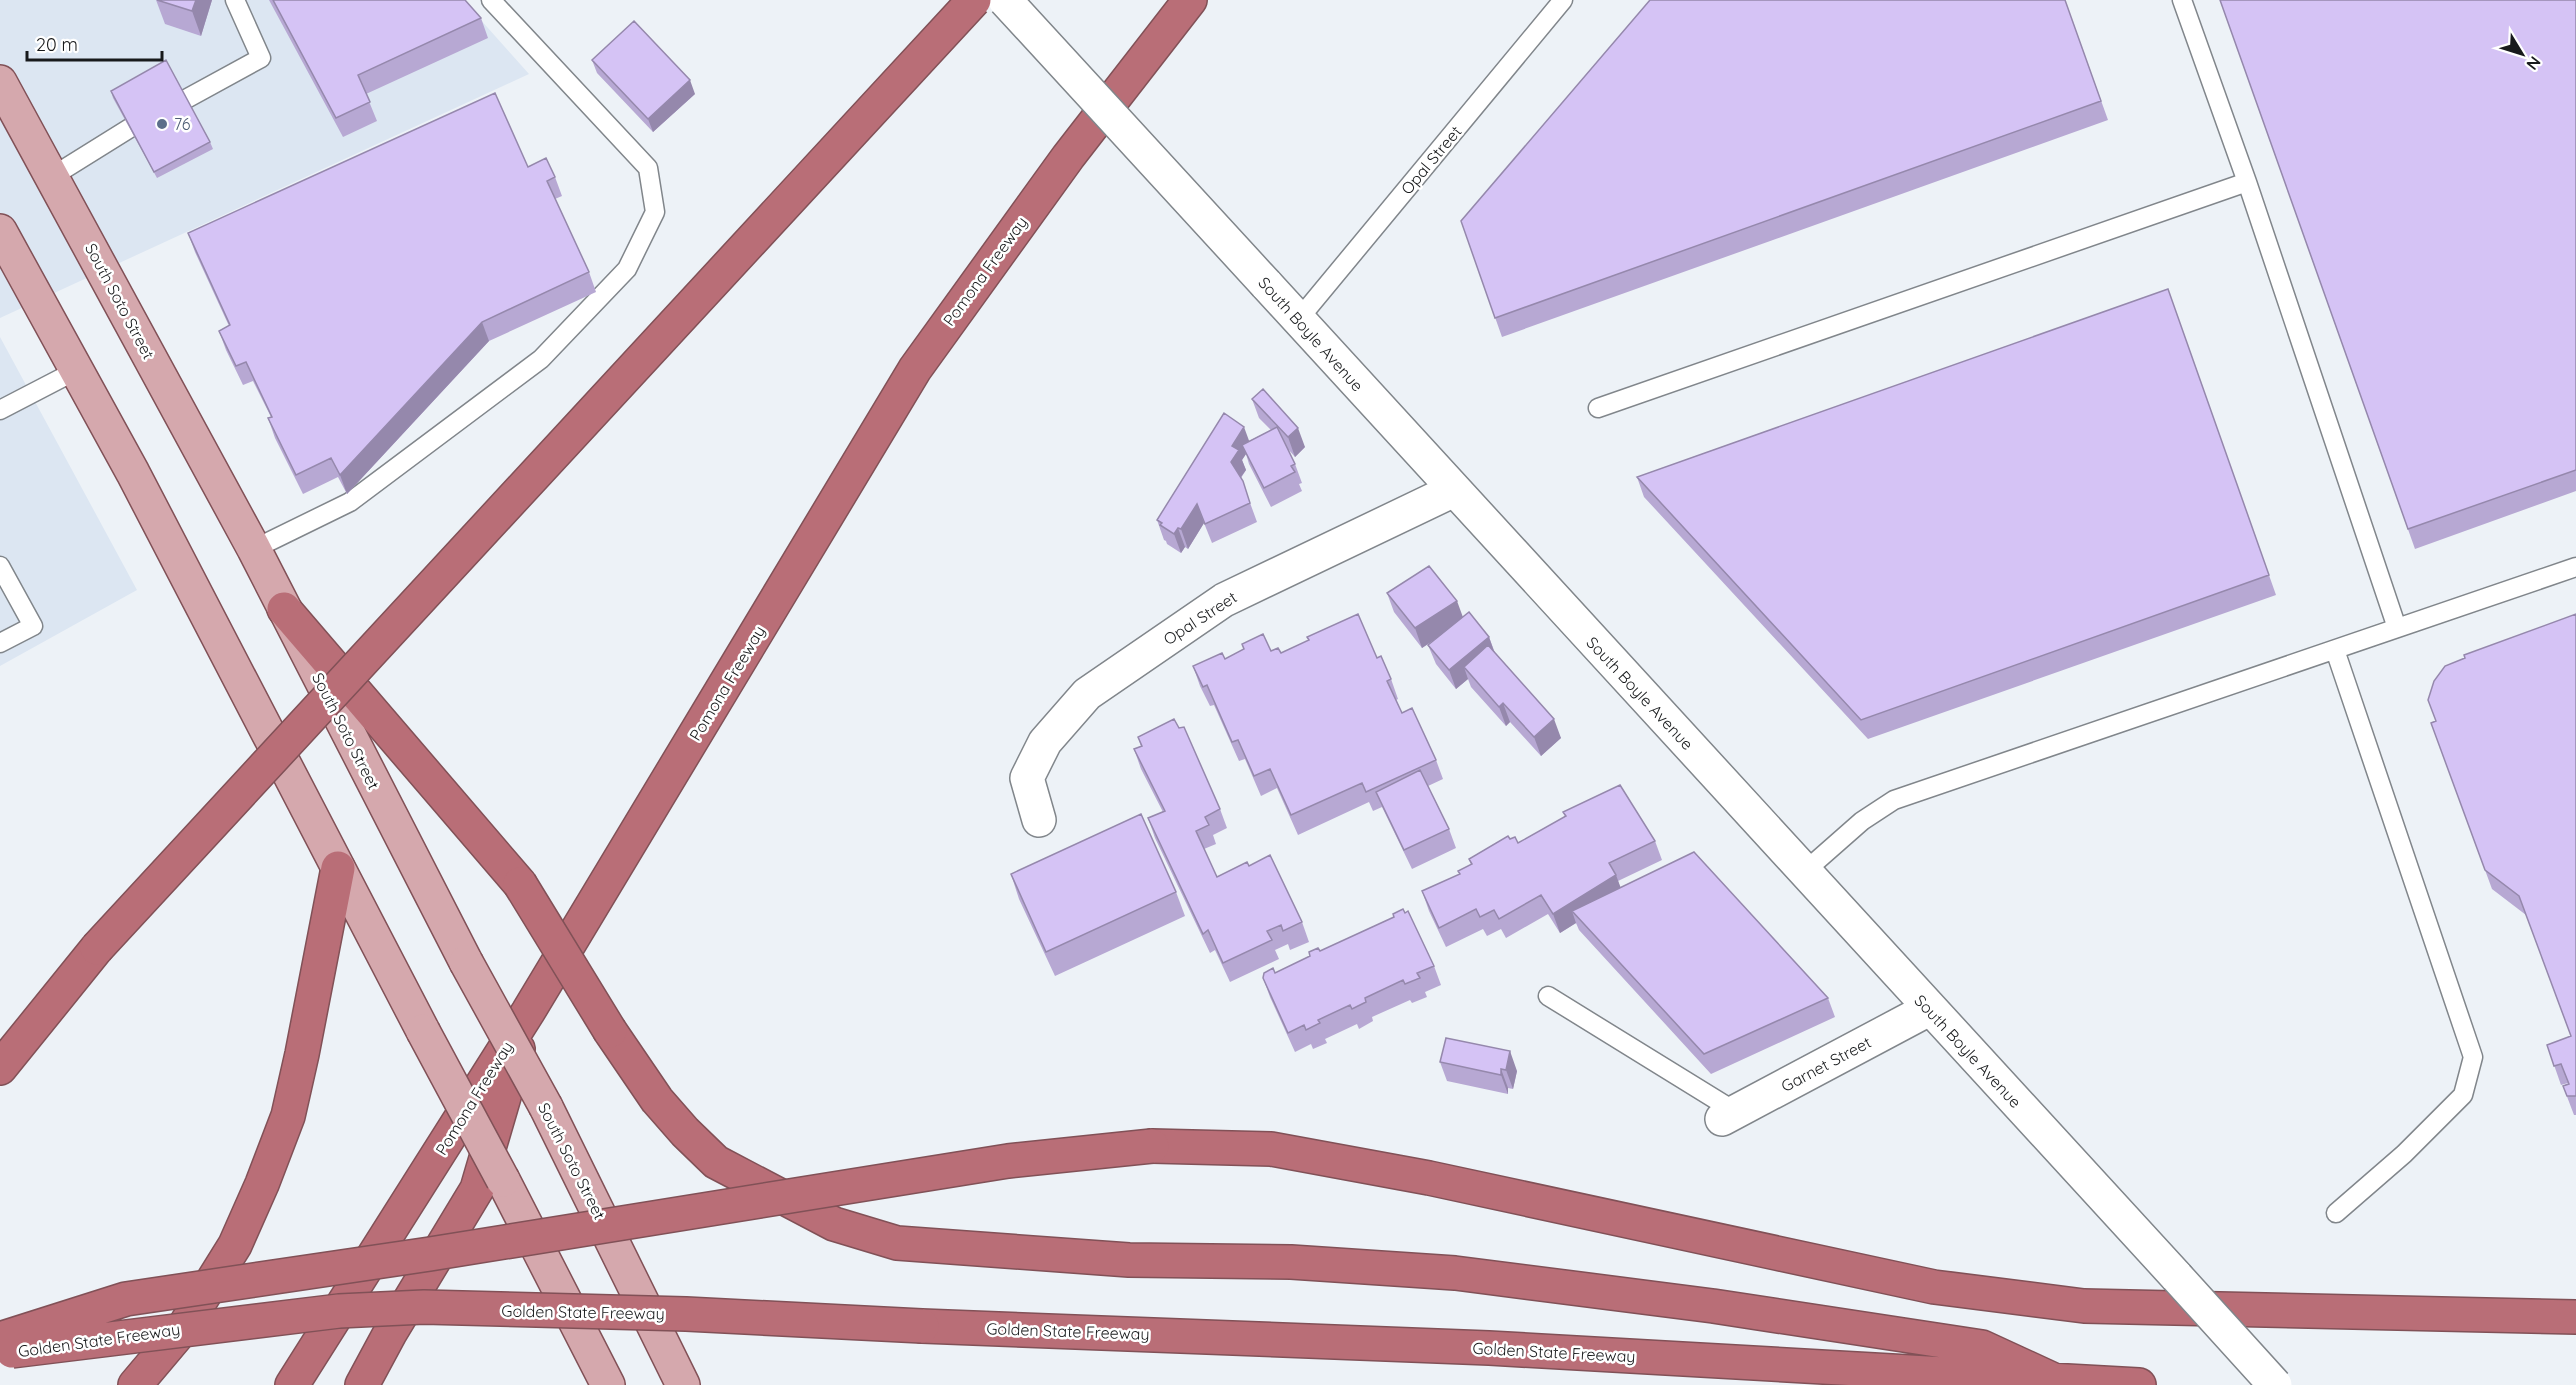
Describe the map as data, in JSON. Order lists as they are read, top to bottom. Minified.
{"streets":{"highway":["Pomona Freeway","Golden State Freeway"],"main road":["Opal Street","South Soto Street","South Boyle Avenue","Garnet Street"]},"crossings":[["Opal Street","South Boyle Avenue"],["South Boyle Avenue","Garnet Street"]],"places":["76"],"scale_bar":"20 m","north":"bottom right"}
